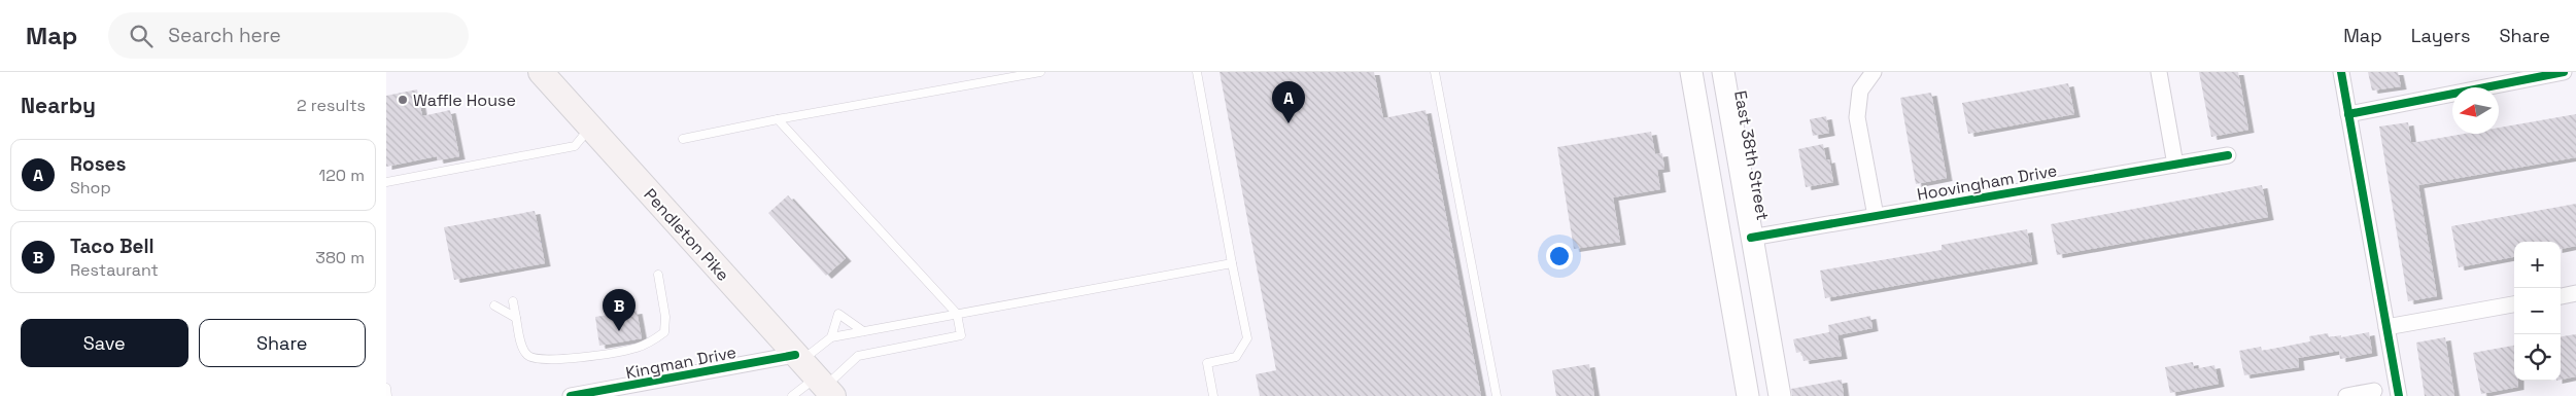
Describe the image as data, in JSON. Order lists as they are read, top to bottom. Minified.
{"streets":{"main road":["East 38th Street","Pendleton Pike"],"street":["Hoovingham Drive","Kingman Drive"]},"crossings":[["East 38th Street","Hoovingham Drive"],["Pendleton Pike","Kingman Drive"]],"places":["Waffle House"],"north":"left","page":{"header":"Map","search":"Search here","nav":["Map","Layers","Share"],"heading":["Nearby","2 results"],"pins":["A","B"],"list":[{"mark":"A","name":"Roses","note":"Shop","value":"120 m"},{"mark":"B","name":"Taco Bell","note":"Restaurant","value":"380 m"}],"map_buttons":["+","−"],"buttons":["Save","Share"]}}
